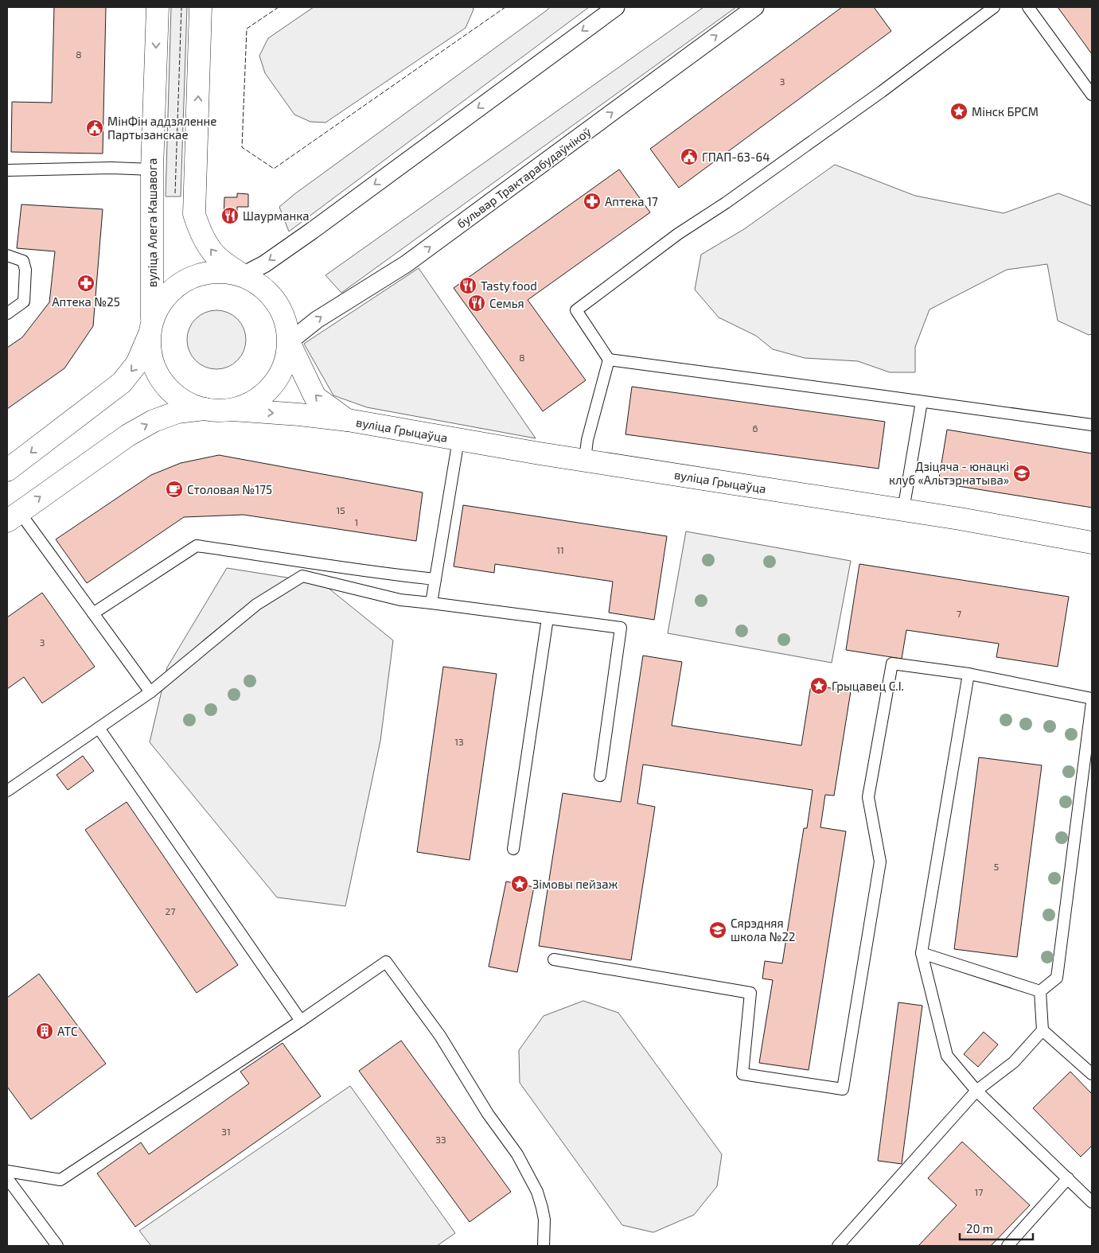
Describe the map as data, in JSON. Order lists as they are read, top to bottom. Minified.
{"streets":{"main road":["вуліца Алега Кашавога","вуліца Грыцаўца"],"street":["бульвар Трактарабудаўнікоў"]},"crossings":[["бульвар Трактарабудаўнікоў","вуліца Алега Кашавога"],["бульвар Трактарабудаўнікоў","вуліца Грыцаўца"],["вуліца Алега Кашавога","вуліца Грыцаўца"]],"one_way":["вуліца Алега Кашавога"],"places":{"place":["Мінск БРСМ","Грыцавец С.І.","Зімовы пейзаж"],"public building":["МінФін аддзяленне Партызанскае","ГПАП-63-64"],"pharmacy":["Аптека 17","Аптека №25"],"restaurant":["Шаурманка","Tasty food","Семья"],"school or university":["Дзіцяча - юнацкі клуб «Альтэрнатыва»","Сярэдняя школа №22"],"cafe":["Столовая №175"],"building":["АТС"]},"house_numbers":["8","3","8","6","15","1","11","7","3","13","5","27","31","33","17"],"scale_bar":"20 m"}
